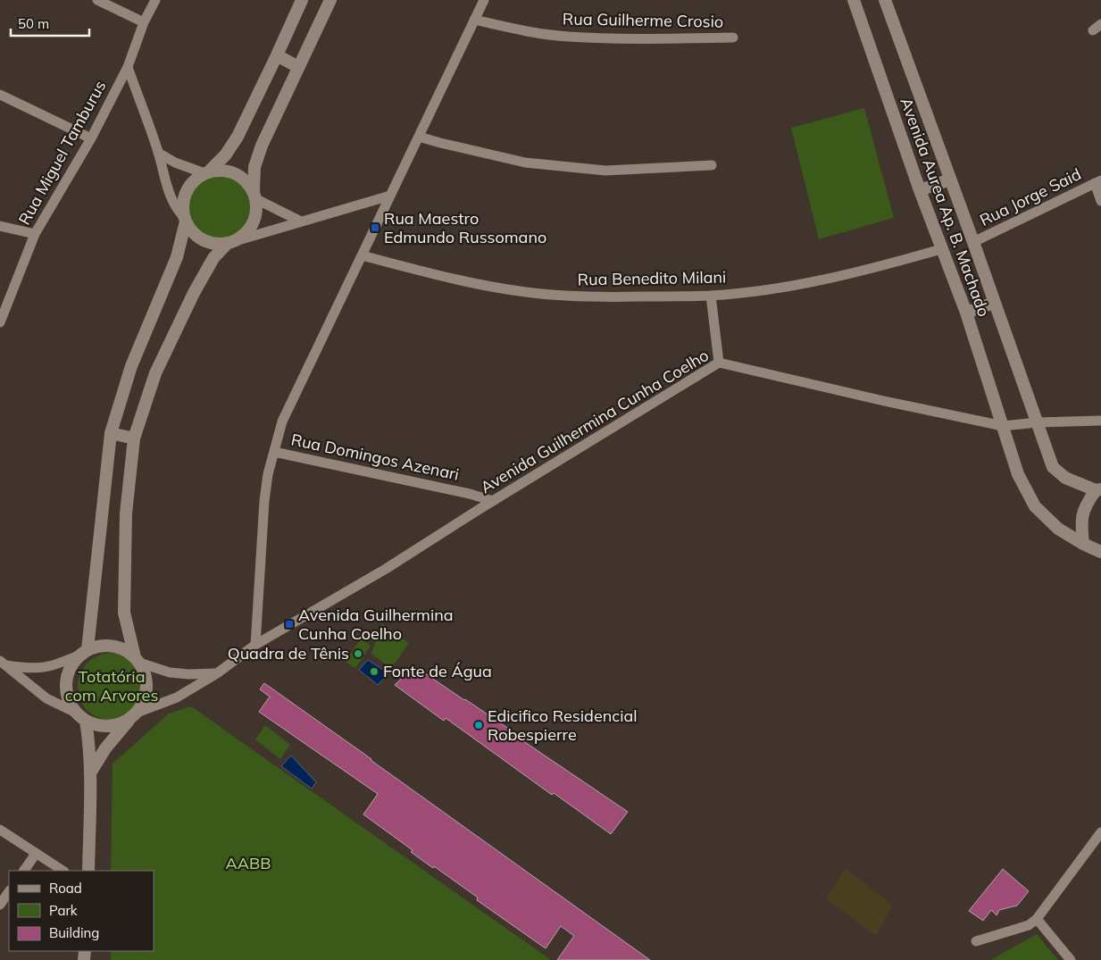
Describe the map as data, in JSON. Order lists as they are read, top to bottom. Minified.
{"streets":{"street":["Rua Guilherme Crosio","Rua Miguel Tamburus","Rua Jorge Said","Avenida Aurea Ap. B. Machado","Rua Benedito Milani","Avenida Guilhermina Cunha Coelho","Rua Domingos Azenari"]},"crossings":[["Rua Jorge Said","Avenida Aurea Ap. B. Machado"],["Avenida Aurea Ap. B. Machado","Rua Benedito Milani"],["Avenida Aurea Ap. B. Machado","Avenida Guilhermina Cunha Coelho"],["Avenida Guilhermina Cunha Coelho","Rua Domingos Azenari"]],"parks":["Totatória com Arvores","AABB"],"places":{"transit":["Rua Maestro Edmundo Russomano","Avenida Guilhermina Cunha Coelho"],"other":["Quadra de Tênis","Fonte de Água","Edicifico Residencial Robespierre"]},"legend":["Road","Park","Building"],"scale_bar":"50 m"}
